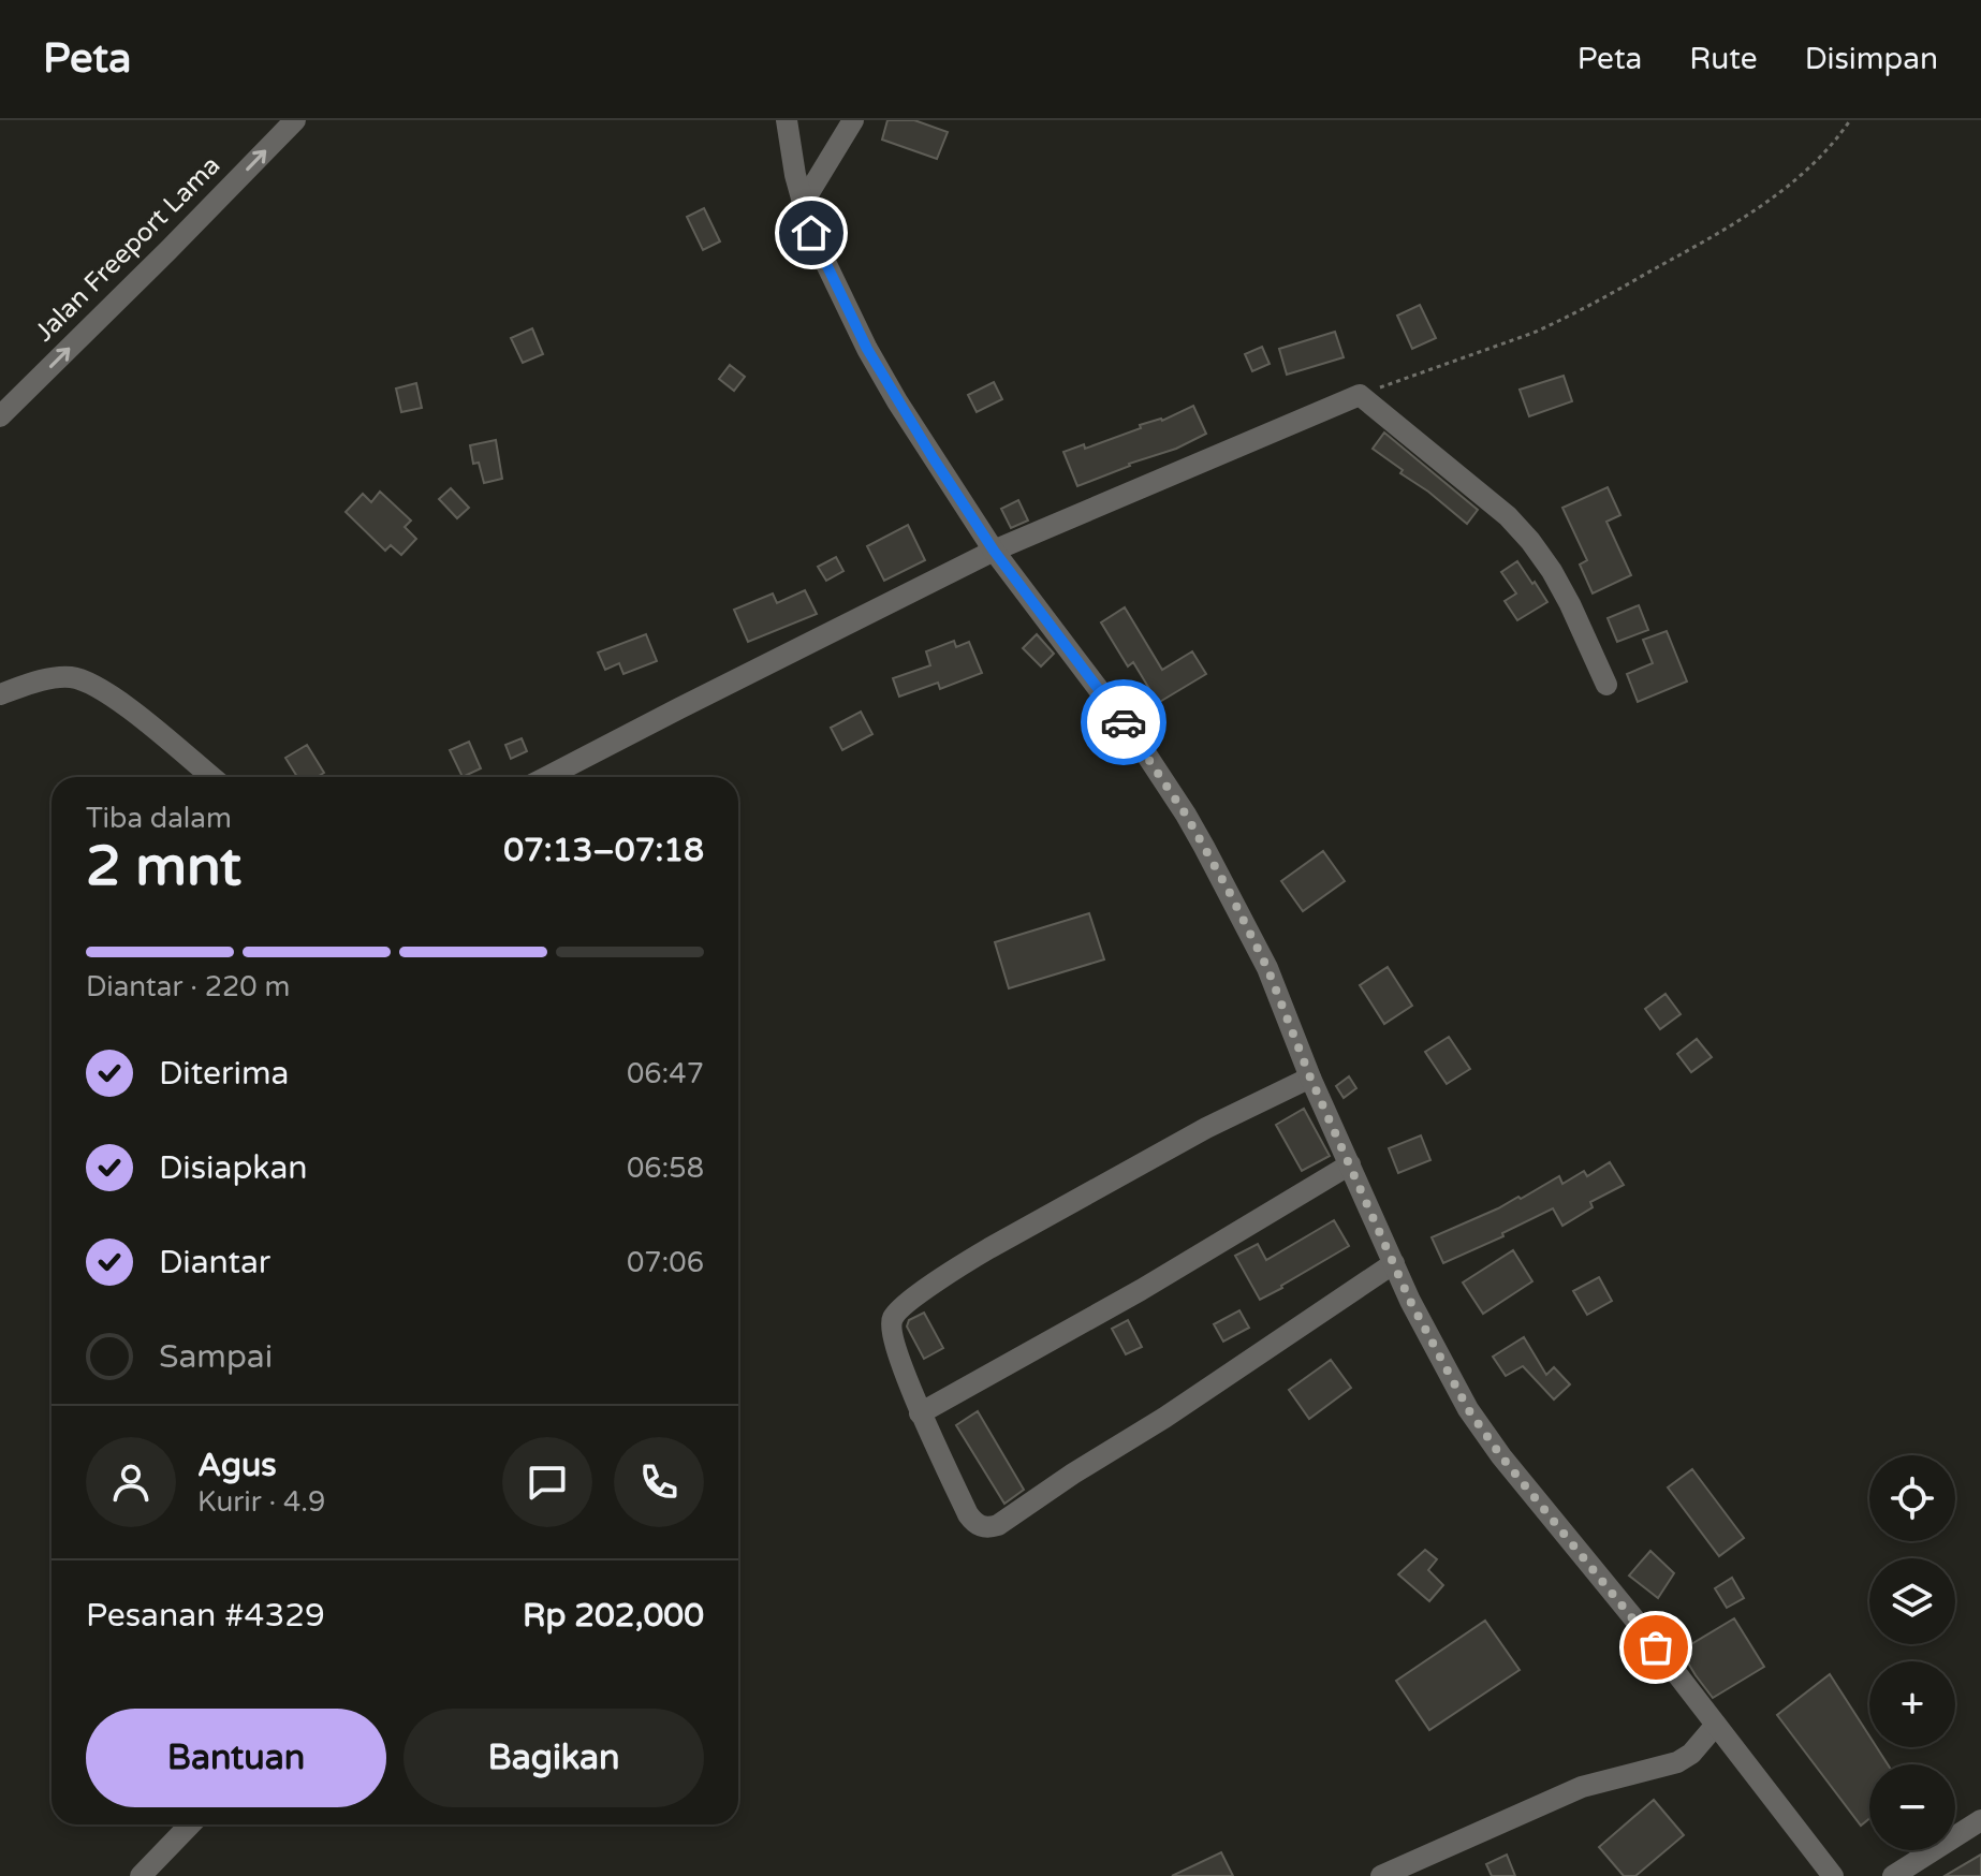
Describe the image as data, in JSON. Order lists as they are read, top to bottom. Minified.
{"streets":{"street":["Jalan Freeport Lama"]},"one_way":["Jalan Freeport Lama"],"page":{"header":"Peta","nav":["Peta","Rute","Disimpan"],"heading":["2 mnt","Tiba dalam","07:13–07:18"],"panel":["Agus","Kurir · 4.9","Pesanan #4329","Rp 202,000"],"bar":"Diantar · 220 m","list":[["Diterima","06:47"],["Disiapkan","06:58"],["Diantar","07:06"],"Sampai"],"map_buttons":["+","−"],"buttons":["Bantuan","Bagikan"]}}
